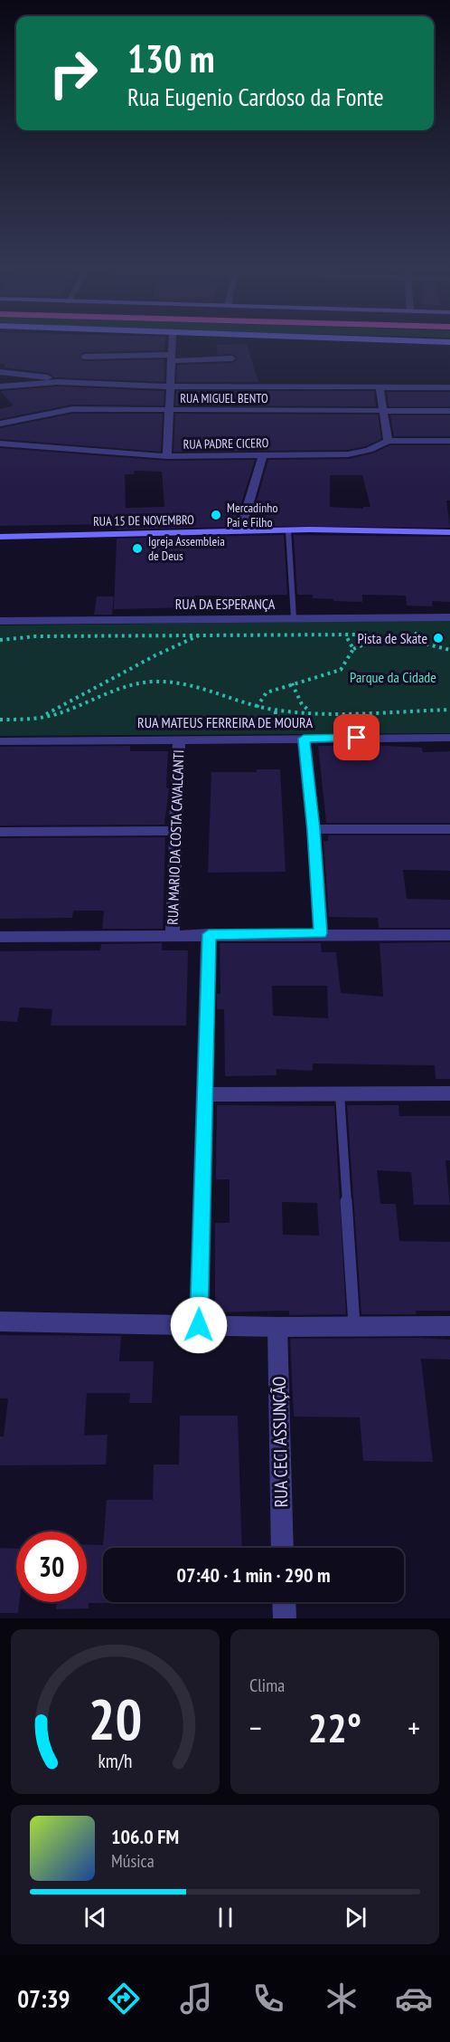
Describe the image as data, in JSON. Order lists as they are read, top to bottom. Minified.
{"streets":{"main road":["RUA 15 DE NOVEMBRO"],"street":["RUA MIGUEL BENTO","RUA PADRE CICERO","RUA DA ESPERANÇA","RUA MATEUS FERREIRA DE MOURA","RUA MARIO DA COSTA CAVALCANTI","RUA CECI ASSUNÇÃO"]},"crossings":[["RUA MATEUS FERREIRA DE MOURA","RUA MARIO DA COSTA CAVALCANTI"]],"parks":["Parque da Cidade"],"places":["Mercadinho Pai e Filho","Igreja Assembleia de Deus","Pista de Skate"],"page":{"turn":["130 m","Rua Eugenio Cardoso da Fonte"],"limit":"30","trip":"07:40 · 1 min · 290 m","tile":"Clima","heat":["−","22°","+"],"song":["106.0 FM","Música"],"tabs":"07:39","gauge":["20","km/h"]}}
